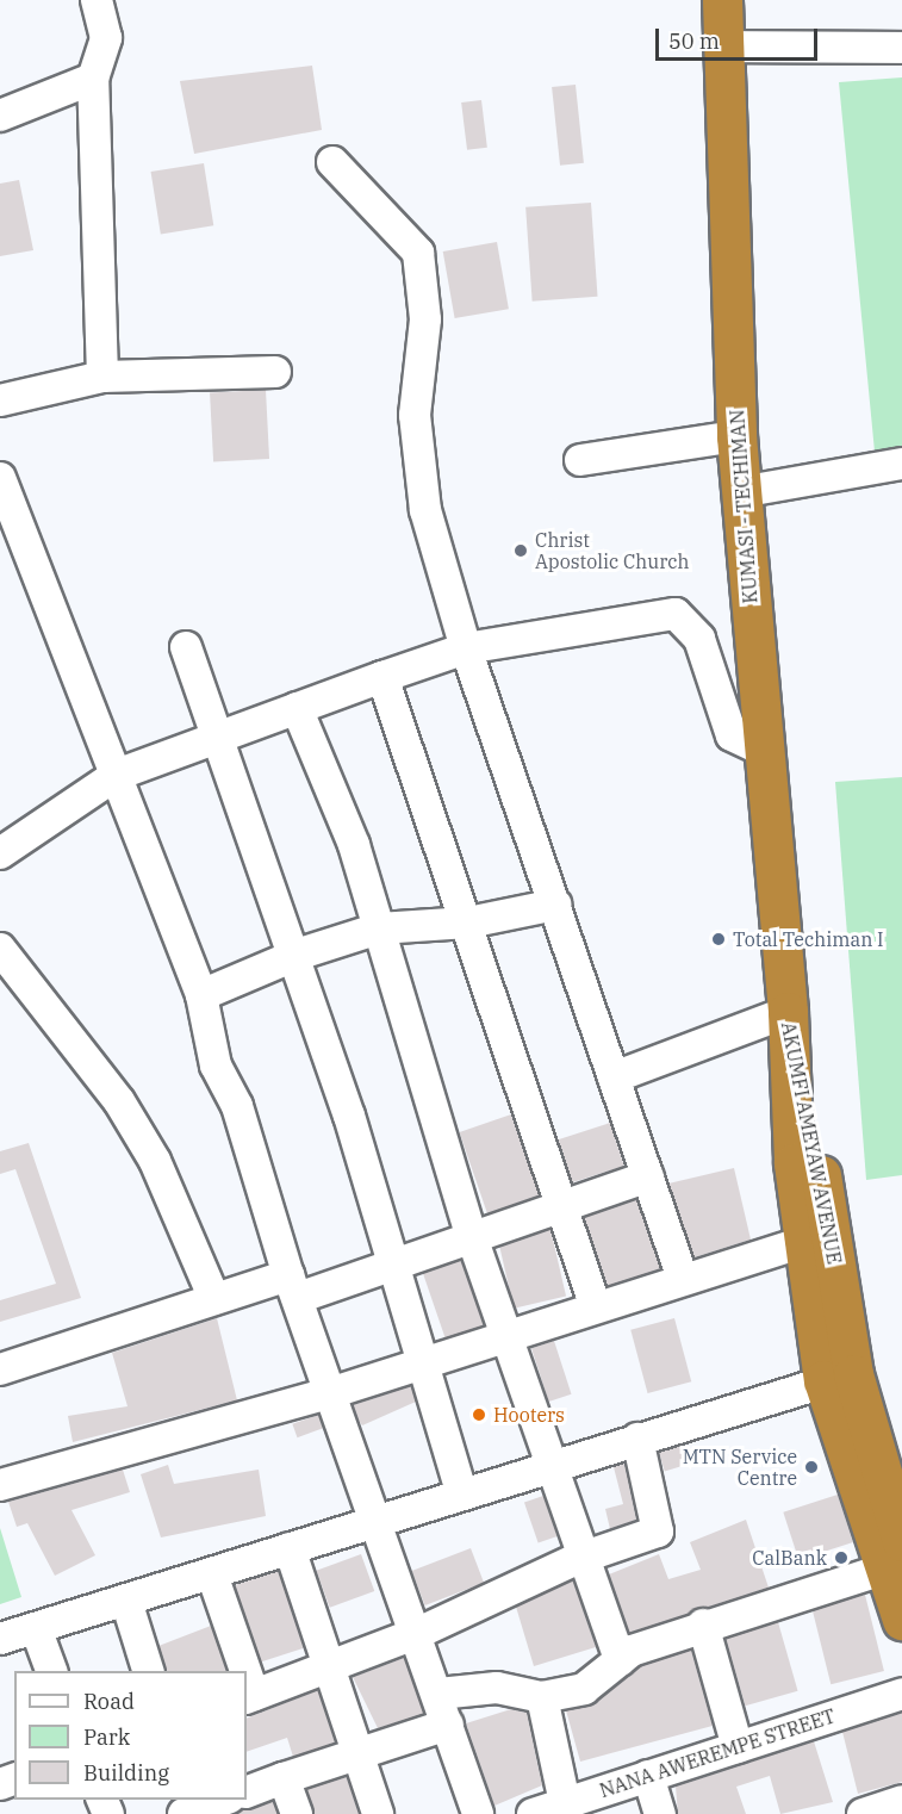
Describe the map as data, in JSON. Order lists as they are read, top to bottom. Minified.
{"streets":{"highway":["KUMASI - TECHIMAN","AKUMFI AMEYAW AVENUE"],"street":["NANA AWEREMPE STREET"]},"crossings":[["KUMASI - TECHIMAN","AKUMFI AMEYAW AVENUE"]],"places":["Christ Apostolic Church","Total Techiman I","Hooters","MTN Service Centre","CalBank"],"legend":["Road","Park","Building"],"scale_bar":"50 m"}
